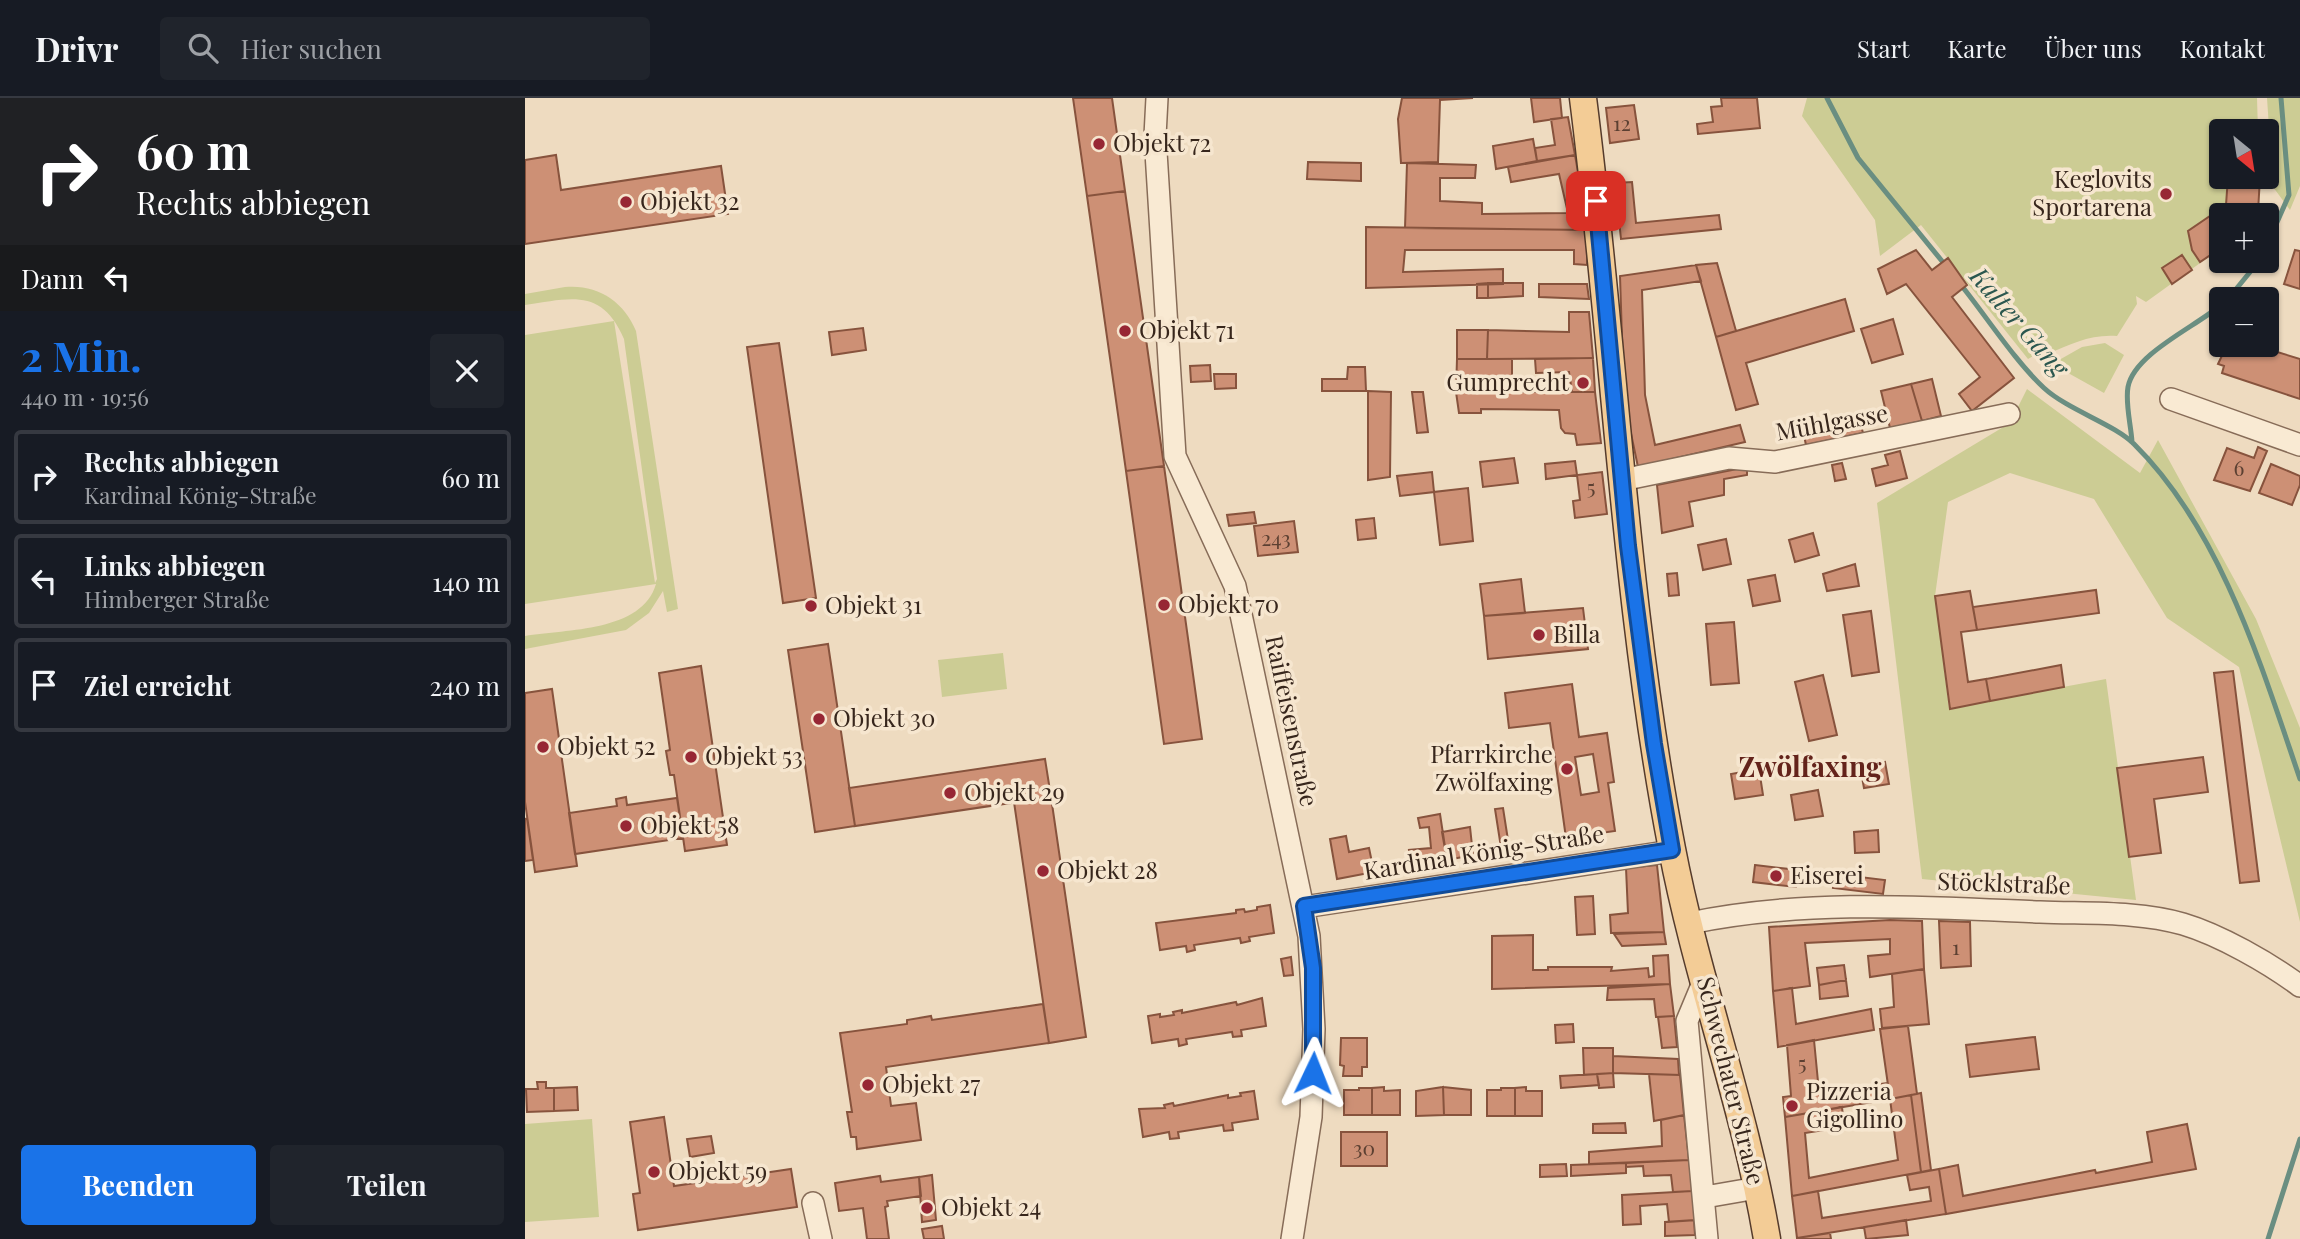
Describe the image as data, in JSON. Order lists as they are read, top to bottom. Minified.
{"streets":{"main road":["Schwechater Straße"],"street":["Mühlgasse","Raiffeisenstraße","Kardinal König-Straße","Stöcklstraße"]},"crossings":[["Mühlgasse","Schwechater Straße"],["Raiffeisenstraße","Kardinal König-Straße"],["Kardinal König-Straße","Schwechater Straße"],["Stöcklstraße","Schwechater Straße"]],"districts":["Zwölfaxing"],"water":["Kalter Gang"],"places":["Objekt 72","Keglovits Sportarena","Objekt 32","Objekt 71","Gumprecht","Objekt 70","Objekt 31","Billa","Objekt 30","Objekt 52","Objekt 53","Pfarrkirche Zwölfaxing","Objekt 29","Objekt 58","Objekt 28","Eiserei","Objekt 27","Pizzeria Gigollino","Objekt 59","Objekt 24"],"house_numbers":["12","6","5","243","1","5","30"],"north":"bottom right","page":{"header":"Drivr","search":"Hier suchen","nav":["Start","Karte","Über uns","Kontakt"],"turn":["60 m","Rechts abbiegen"],"map_buttons":["+","−"],"then":"Dann","heading":["2 Min.","440 m · 19:56"],"list":[{"name":"Rechts abbiegen","note":"Kardinal König-Straße","value":"60 m"},{"name":"Links abbiegen","note":"Himberger Straße","value":"140 m"},{"name":"Ziel erreicht","value":"240 m"}],"buttons":["Beenden","Teilen"]}}
